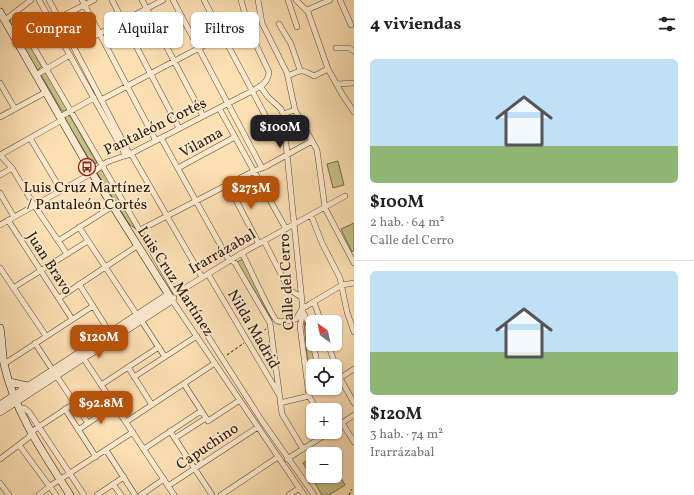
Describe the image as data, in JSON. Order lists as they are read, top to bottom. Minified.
{"streets":{"street":["Pantaleón Cortés","Vilama","Irarrázabal","Juan Bravo","Luis Cruz Martínez","Calle del Cerro","Nilda Madrid","Capuchino"]},"crossings":[["Pantaleón Cortés","Juan Bravo"],["Pantaleón Cortés","Luis Cruz Martínez"],["Irarrázabal","Luis Cruz Martínez"],["Irarrázabal","Calle del Cerro"],["Irarrázabal","Nilda Madrid"],["Luis Cruz Martínez","Capuchino"]],"places":{"bus stop":["Luis Cruz Martínez / Pantaleón Cortés"]},"north":"top left","page":{"heading":"4 viviendas","chip":["Comprar","Alquilar","Filtros"],"list":[{"name":"$100M","note":"2 hab. · 64 m² · Calle del Cerro"},{"name":"$120M","note":"3 hab. · 74 m² · Irarrázabal"}],"price":["$100M","$273M","$120M","$92.8M"],"map_buttons":["+","−"]}}
